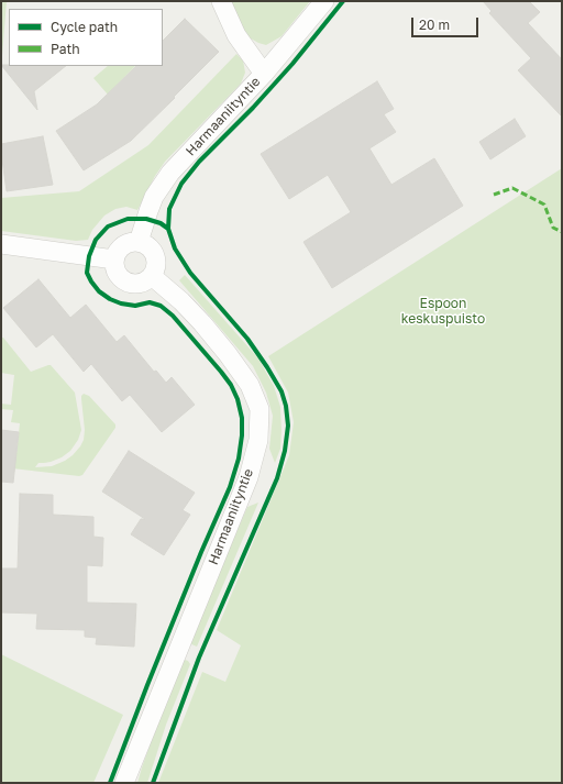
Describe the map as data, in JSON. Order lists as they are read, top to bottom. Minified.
{"streets":{"street":["Harmaaniityntie"]},"parks":["Espoon keskuspuisto"],"legend":["Cycle path","Path"],"scale_bar":"20 m"}
